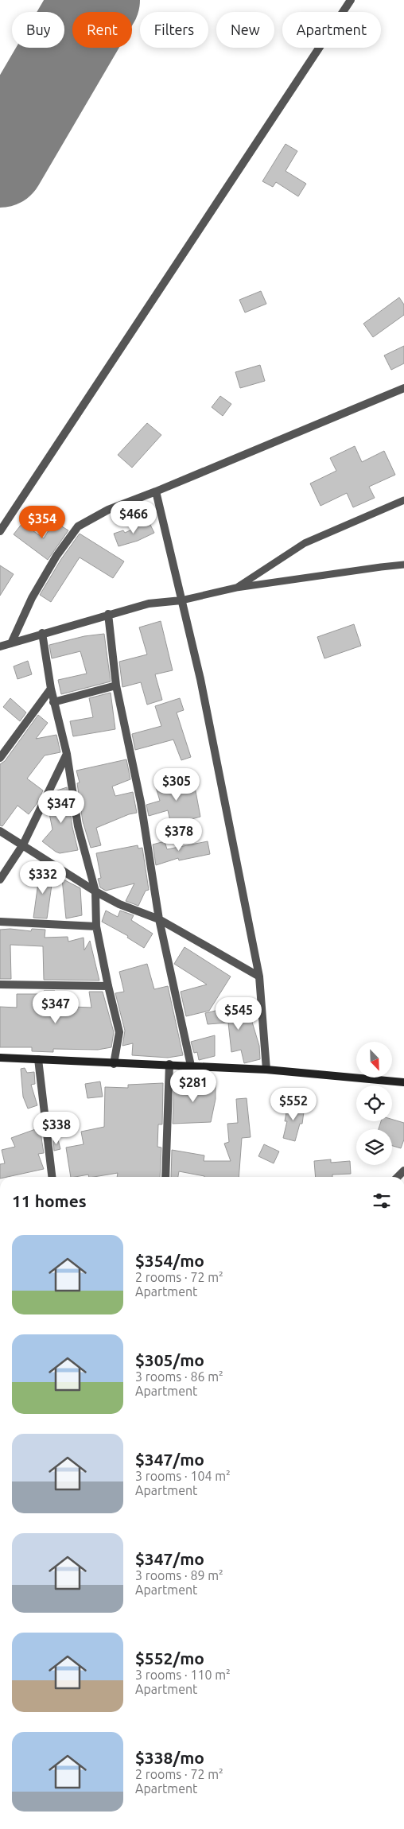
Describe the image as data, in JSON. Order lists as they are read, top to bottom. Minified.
{"north":"bottom right","page":{"chip":["Buy","Rent","Filters","New","Apartment"],"price":["$466","$354","$305","$347","$378","$332","$347","$545","$281","$552","$338"],"heading":"11 homes","list":[{"name":"$354/mo","note":"2 rooms · 72 m² · Apartment"},{"name":"$305/mo","note":"3 rooms · 86 m² · Apartment"},{"name":"$347/mo","note":"3 rooms · 104 m² · Apartment"},{"name":"$347/mo","note":"3 rooms · 89 m² · Apartment"},{"name":"$552/mo","note":"3 rooms · 110 m² · Apartment"},{"name":"$338/mo","note":"2 rooms · 72 m² · Apartment"}]}}
